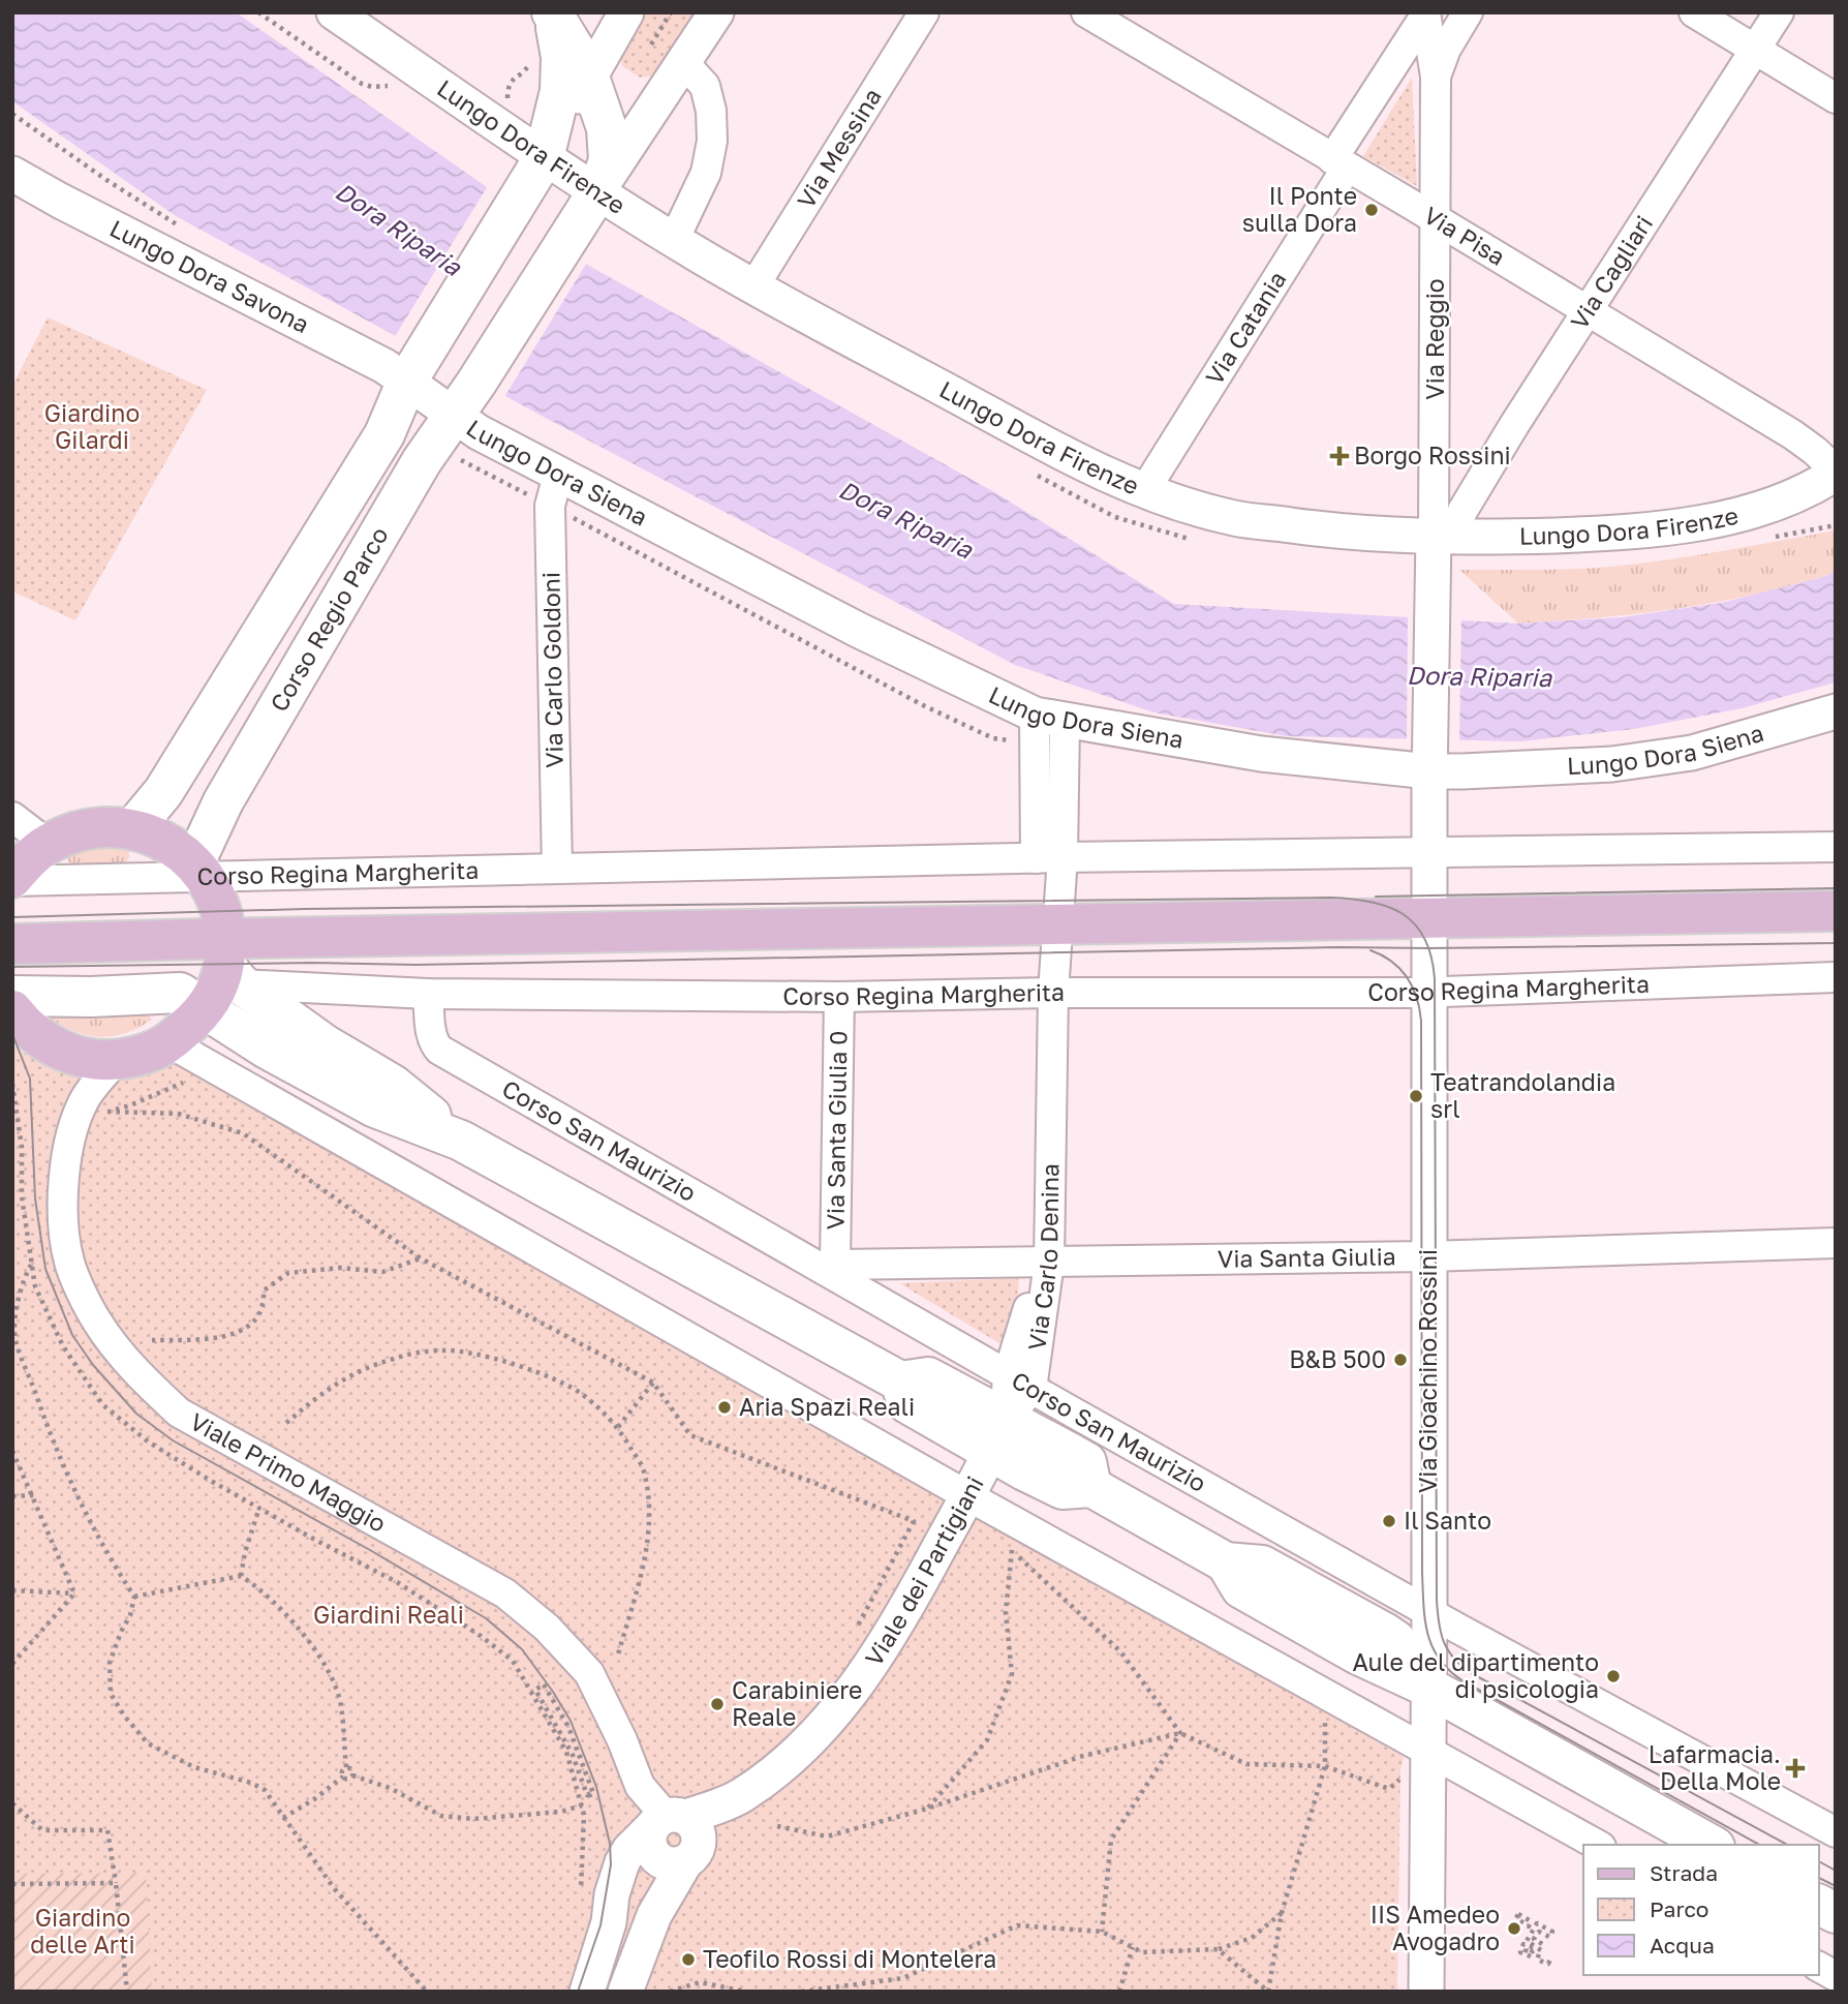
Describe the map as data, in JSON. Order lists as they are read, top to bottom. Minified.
{"streets":{"main road":["Corso Regio Parco","Corso Regina Margherita","Corso San Maurizio"],"street":["Lungo Dora Firenze","Via Messina","Via Pisa","Via Cagliari","Lungo Dora Savona","Via Catania","Via Reggio","Lungo Dora Siena","Via Carlo Goldoni","Via Santa Giulia 0","Via Carlo Denina","Via Santa Giulia","Via Gioachino Rossini","Viale Primo Maggio","Viale dei Partigiani"]},"crossings":[["Lungo Dora Firenze","Via Messina"],["Lungo Dora Firenze","Via Pisa"],["Lungo Dora Firenze","Via Cagliari"],["Lungo Dora Firenze","Via Catania"],["Lungo Dora Firenze","Via Reggio"],["Lungo Dora Firenze","Corso Regio Parco"],["Lungo Dora Firenze","Via Gioachino Rossini"],["Via Pisa","Via Cagliari"],["Via Pisa","Via Catania"],["Via Pisa","Via Reggio"],["Via Cagliari","Via Reggio"],["Via Cagliari","Via Gioachino Rossini"],["Lungo Dora Savona","Lungo Dora Siena"],["Lungo Dora Savona","Corso Regio Parco"],["Via Catania","Via Reggio"],["Via Reggio","Via Gioachino Rossini"],["Lungo Dora Siena","Corso Regio Parco"],["Lungo Dora Siena","Via Carlo Goldoni"],["Lungo Dora Siena","Via Carlo Denina"],["Lungo Dora Siena","Via Gioachino Rossini"],["Corso Regio Parco","Corso Regina Margherita"],["Via Carlo Goldoni","Corso Regina Margherita"],["Corso Regina Margherita","Via Santa Giulia 0"],["Corso Regina Margherita","Corso San Maurizio"],["Corso Regina Margherita","Via Carlo Denina"],["Corso Regina Margherita","Via Gioachino Rossini"],["Via Santa Giulia 0","Corso San Maurizio"],["Via Santa Giulia 0","Via Santa Giulia"],["Corso San Maurizio","Via Carlo Denina"],["Corso San Maurizio","Via Santa Giulia"],["Corso San Maurizio","Via Gioachino Rossini"],["Corso San Maurizio","Viale dei Partigiani"],["Via Carlo Denina","Via Santa Giulia"],["Via Carlo Denina","Viale dei Partigiani"],["Via Santa Giulia","Via Gioachino Rossini"],["Viale Primo Maggio","Viale dei Partigiani"]],"water":["Dora Riparia"],"parks":["Giardino Gilardi","Giardini Reali","Giardino delle Arti"],"places":{"other":["Il Ponte sulla Dora","Teatrandolandia srl","B&B 500","Aria Spazi Reali","Il Santo","Aule del dipartimento di psicologia","Carabiniere Reale","IIS Amedeo Avogadro","Teofilo Rossi di Montelera"],"health":["Borgo Rossini","Lafarmacia. Della Mole"]},"legend":["Strada","Parco","Acqua"]}
